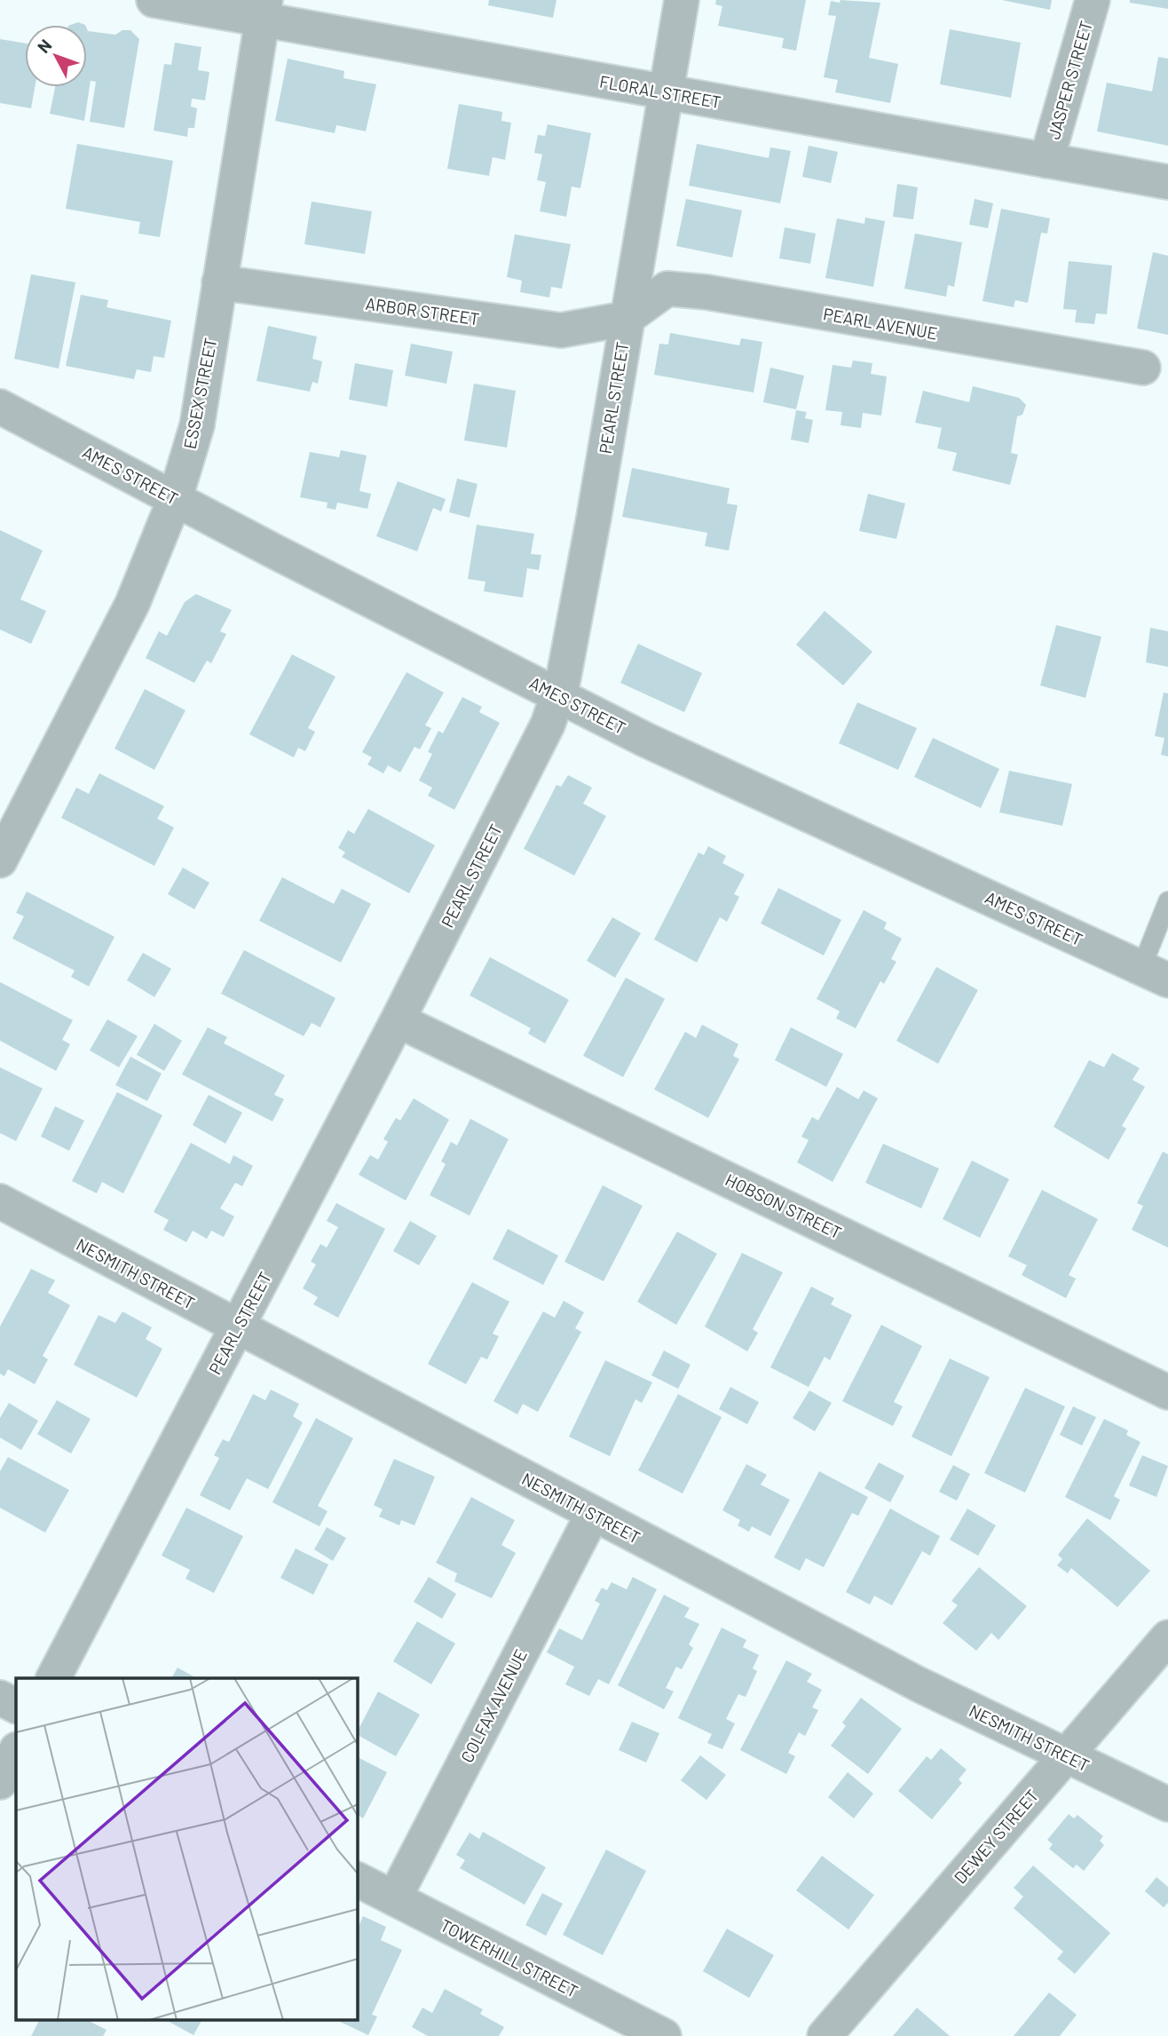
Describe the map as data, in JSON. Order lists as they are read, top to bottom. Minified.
{"streets":{"street":["JASPER STREET","FLORAL STREET","ARBOR STREET","PEARL AVENUE","ESSEX STREET","PEARL STREET","AMES STREET","HOBSON STREET","NESMITH STREET","COLFAX AVENUE","DEWEY STREET","TOWERHILL STREET"]},"crossings":[["JASPER STREET","FLORAL STREET"],["FLORAL STREET","ESSEX STREET"],["FLORAL STREET","PEARL STREET"],["ARBOR STREET","PEARL AVENUE"],["ARBOR STREET","ESSEX STREET"],["ARBOR STREET","PEARL STREET"],["PEARL AVENUE","PEARL STREET"],["ESSEX STREET","AMES STREET"],["PEARL STREET","AMES STREET"],["PEARL STREET","HOBSON STREET"],["PEARL STREET","NESMITH STREET"],["NESMITH STREET","COLFAX AVENUE"],["NESMITH STREET","DEWEY STREET"],["COLFAX AVENUE","TOWERHILL STREET"]],"north":"top left"}
